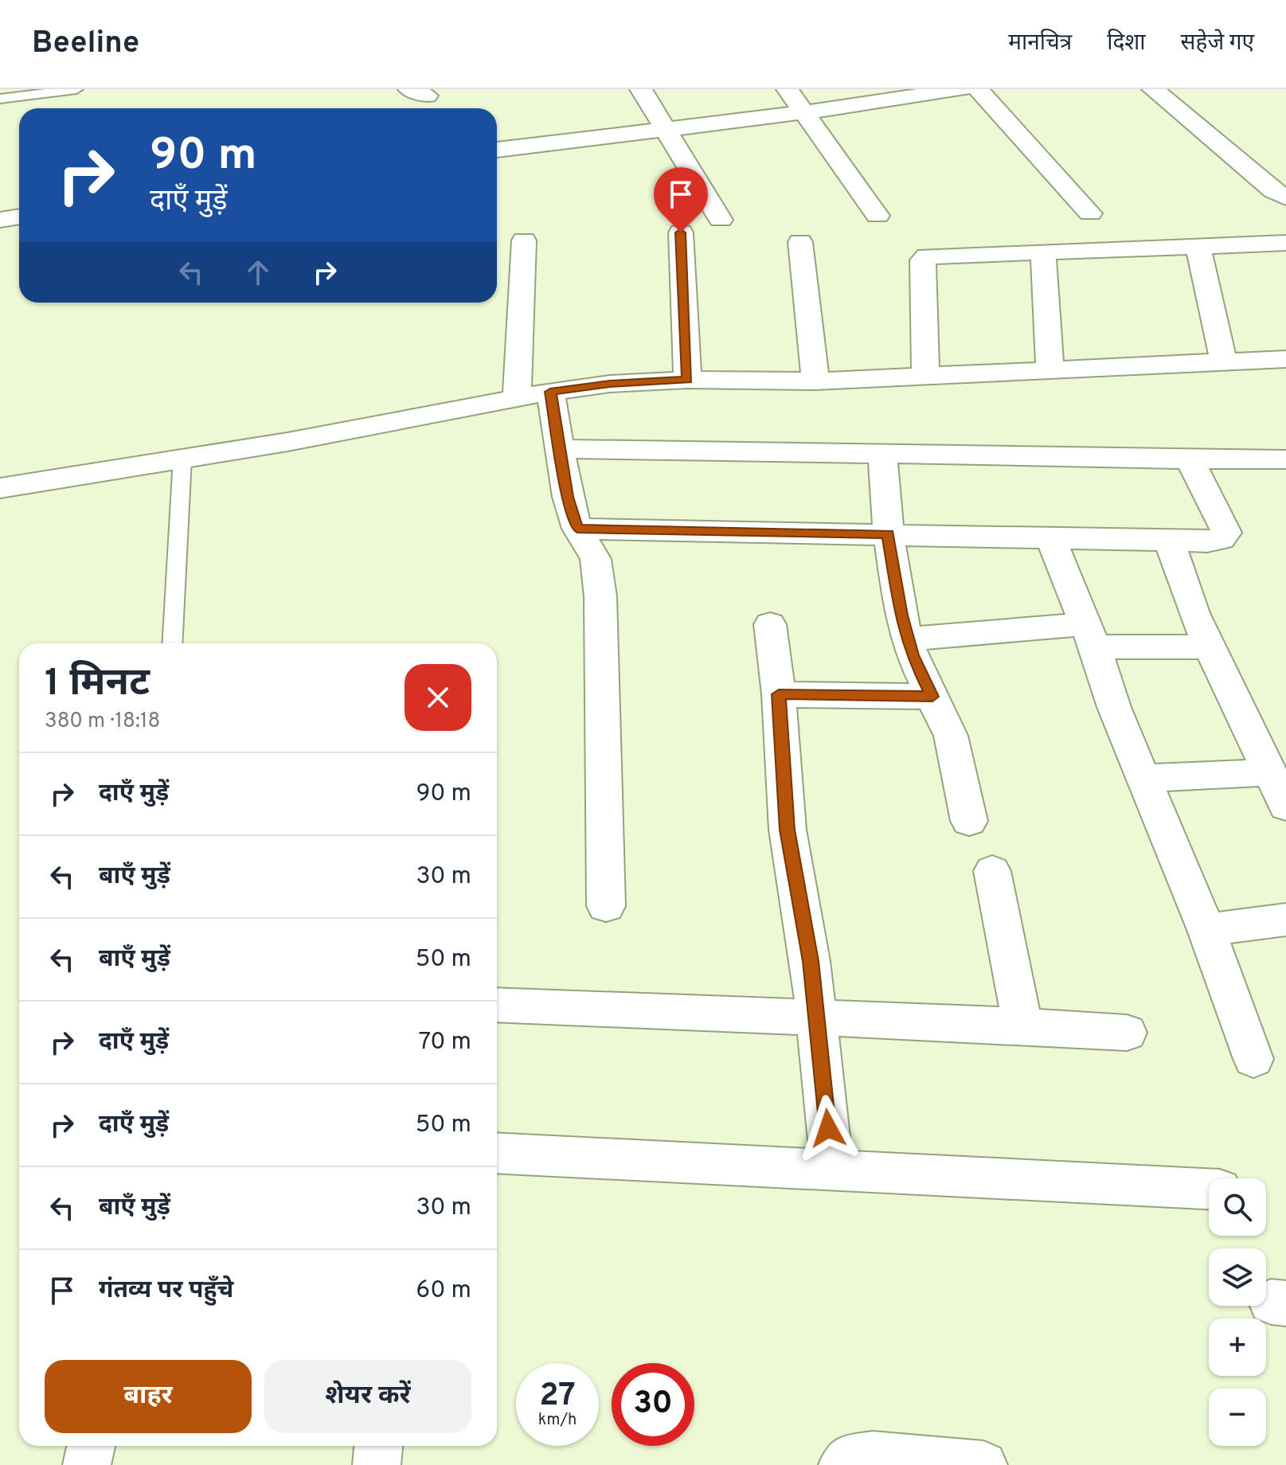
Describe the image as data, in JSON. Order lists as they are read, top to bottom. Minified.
{"page":{"header":"Beeline","nav":["मानचित्र","दिशा","सहेजे गए"],"turn":["90 m","दाएँ मुड़ें"],"heading":["1 मिनट","380 m · 18:18"],"list":[{"name":"दाएँ मुड़ें","value":"90 m"},{"name":"बाएँ मुड़ें","value":"30 m"},{"name":"बाएँ मुड़ें","value":"50 m"},{"name":"दाएँ मुड़ें","value":"70 m"},{"name":"दाएँ मुड़ें","value":"50 m"},{"name":"बाएँ मुड़ें","value":"30 m"},{"name":"गंतव्य पर पहुँचे","value":"60 m"}],"map_buttons":["+","−"],"buttons":["बाहर","शेयर करें"],"speed":"27 km/h","limit":"30"}}
